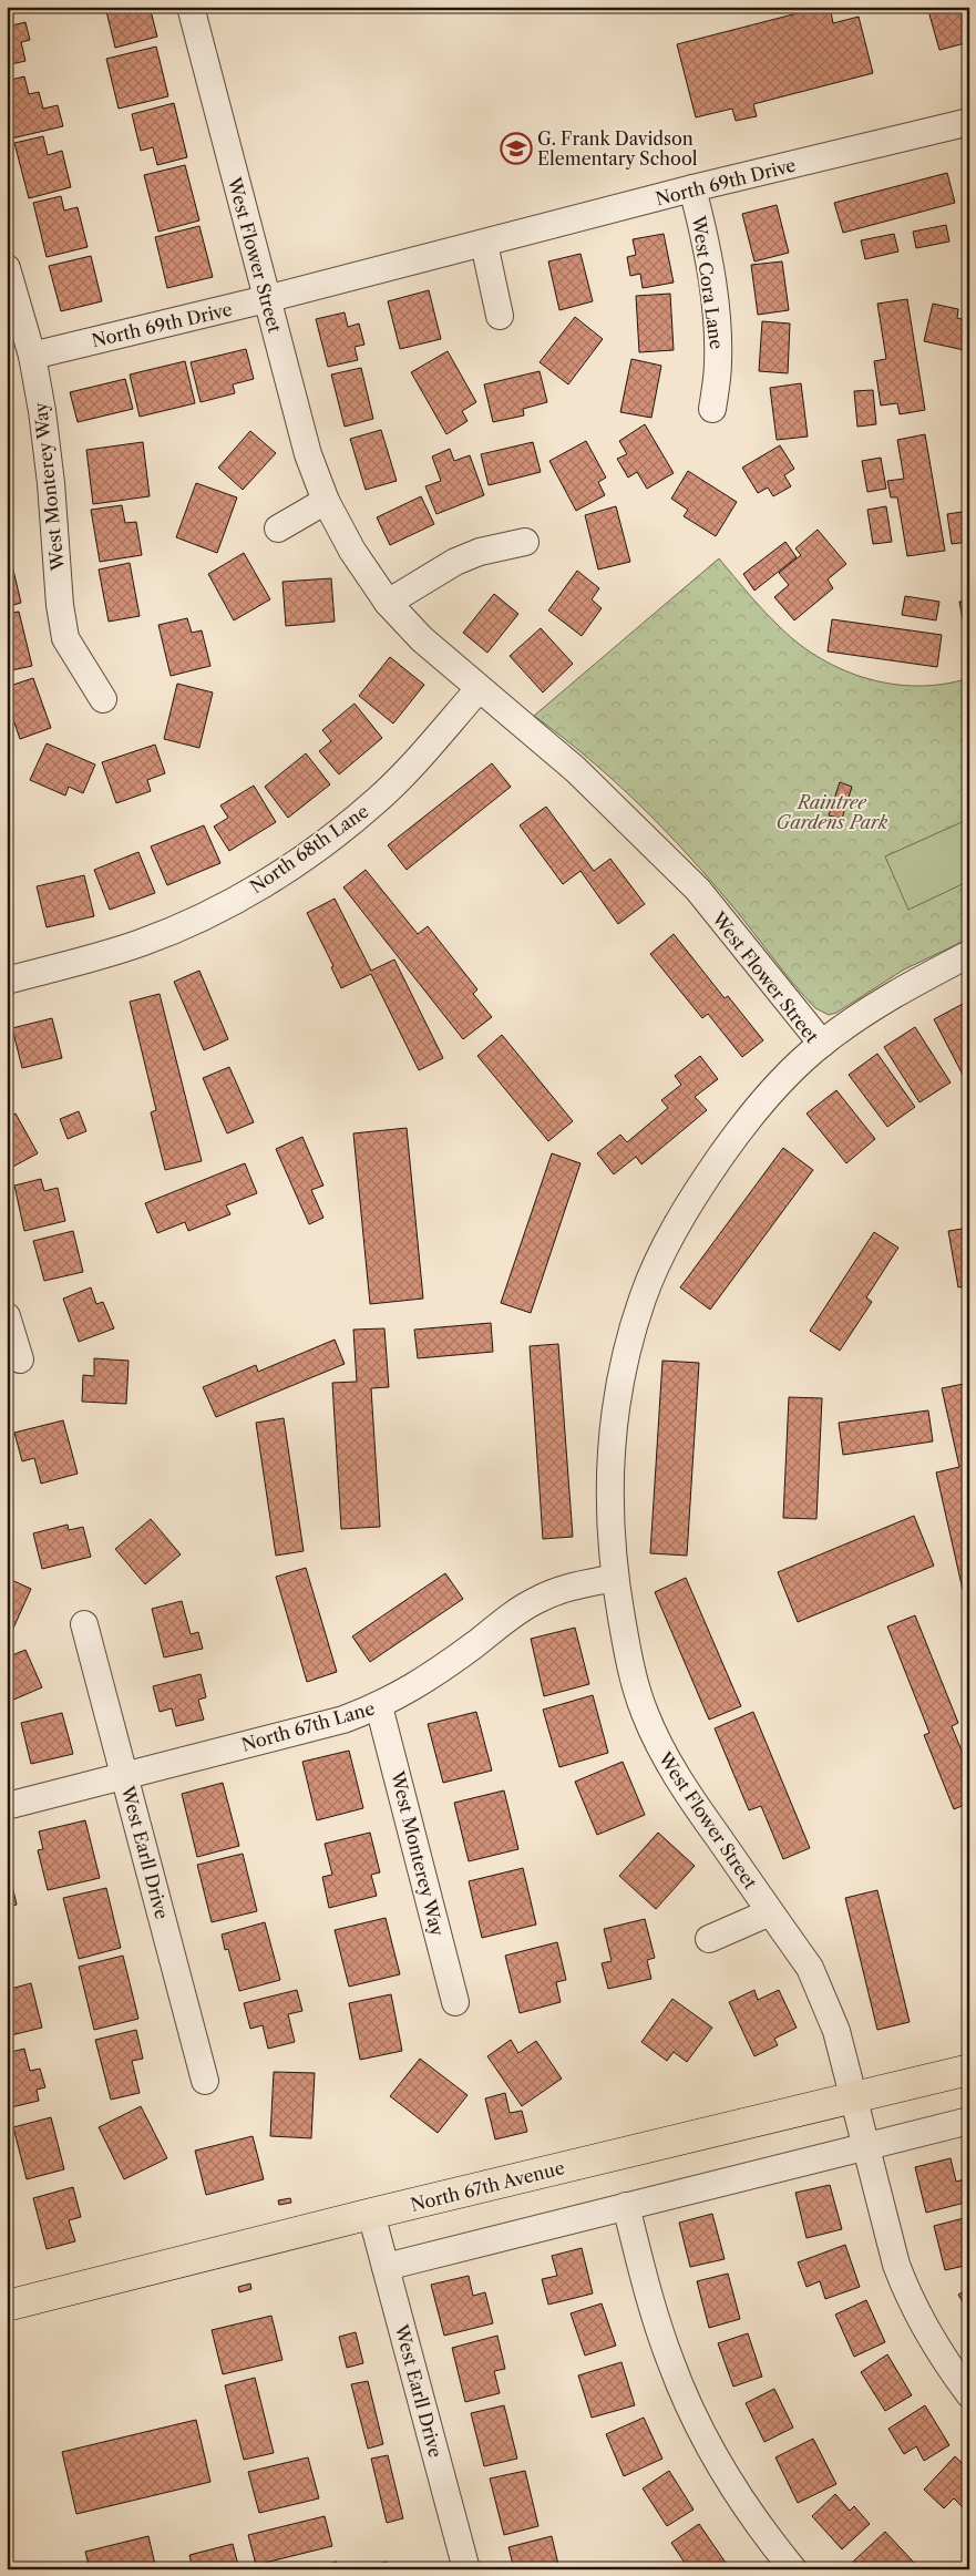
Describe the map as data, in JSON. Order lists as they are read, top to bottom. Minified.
{"streets":{"main road":["North 67th Avenue"],"street":["North 69th Drive","West Flower Street","West Cora Lane","West Monterey Way","North 68th Lane","North 67th Lane","West Earll Drive"]},"crossings":[["North 69th Drive","West Flower Street"],["North 69th Drive","West Cora Lane"],["North 69th Drive","West Monterey Way"],["West Flower Street","North 68th Lane"],["West Flower Street","North 67th Lane"],["West Flower Street","North 67th Avenue"],["West Monterey Way","North 67th Lane"],["North 67th Lane","West Earll Drive"],["West Earll Drive","North 67th Avenue"]],"parks":["Raintree Gardens Park"],"places":{"school or university":["G. Frank Davidson Elementary School"]}}
